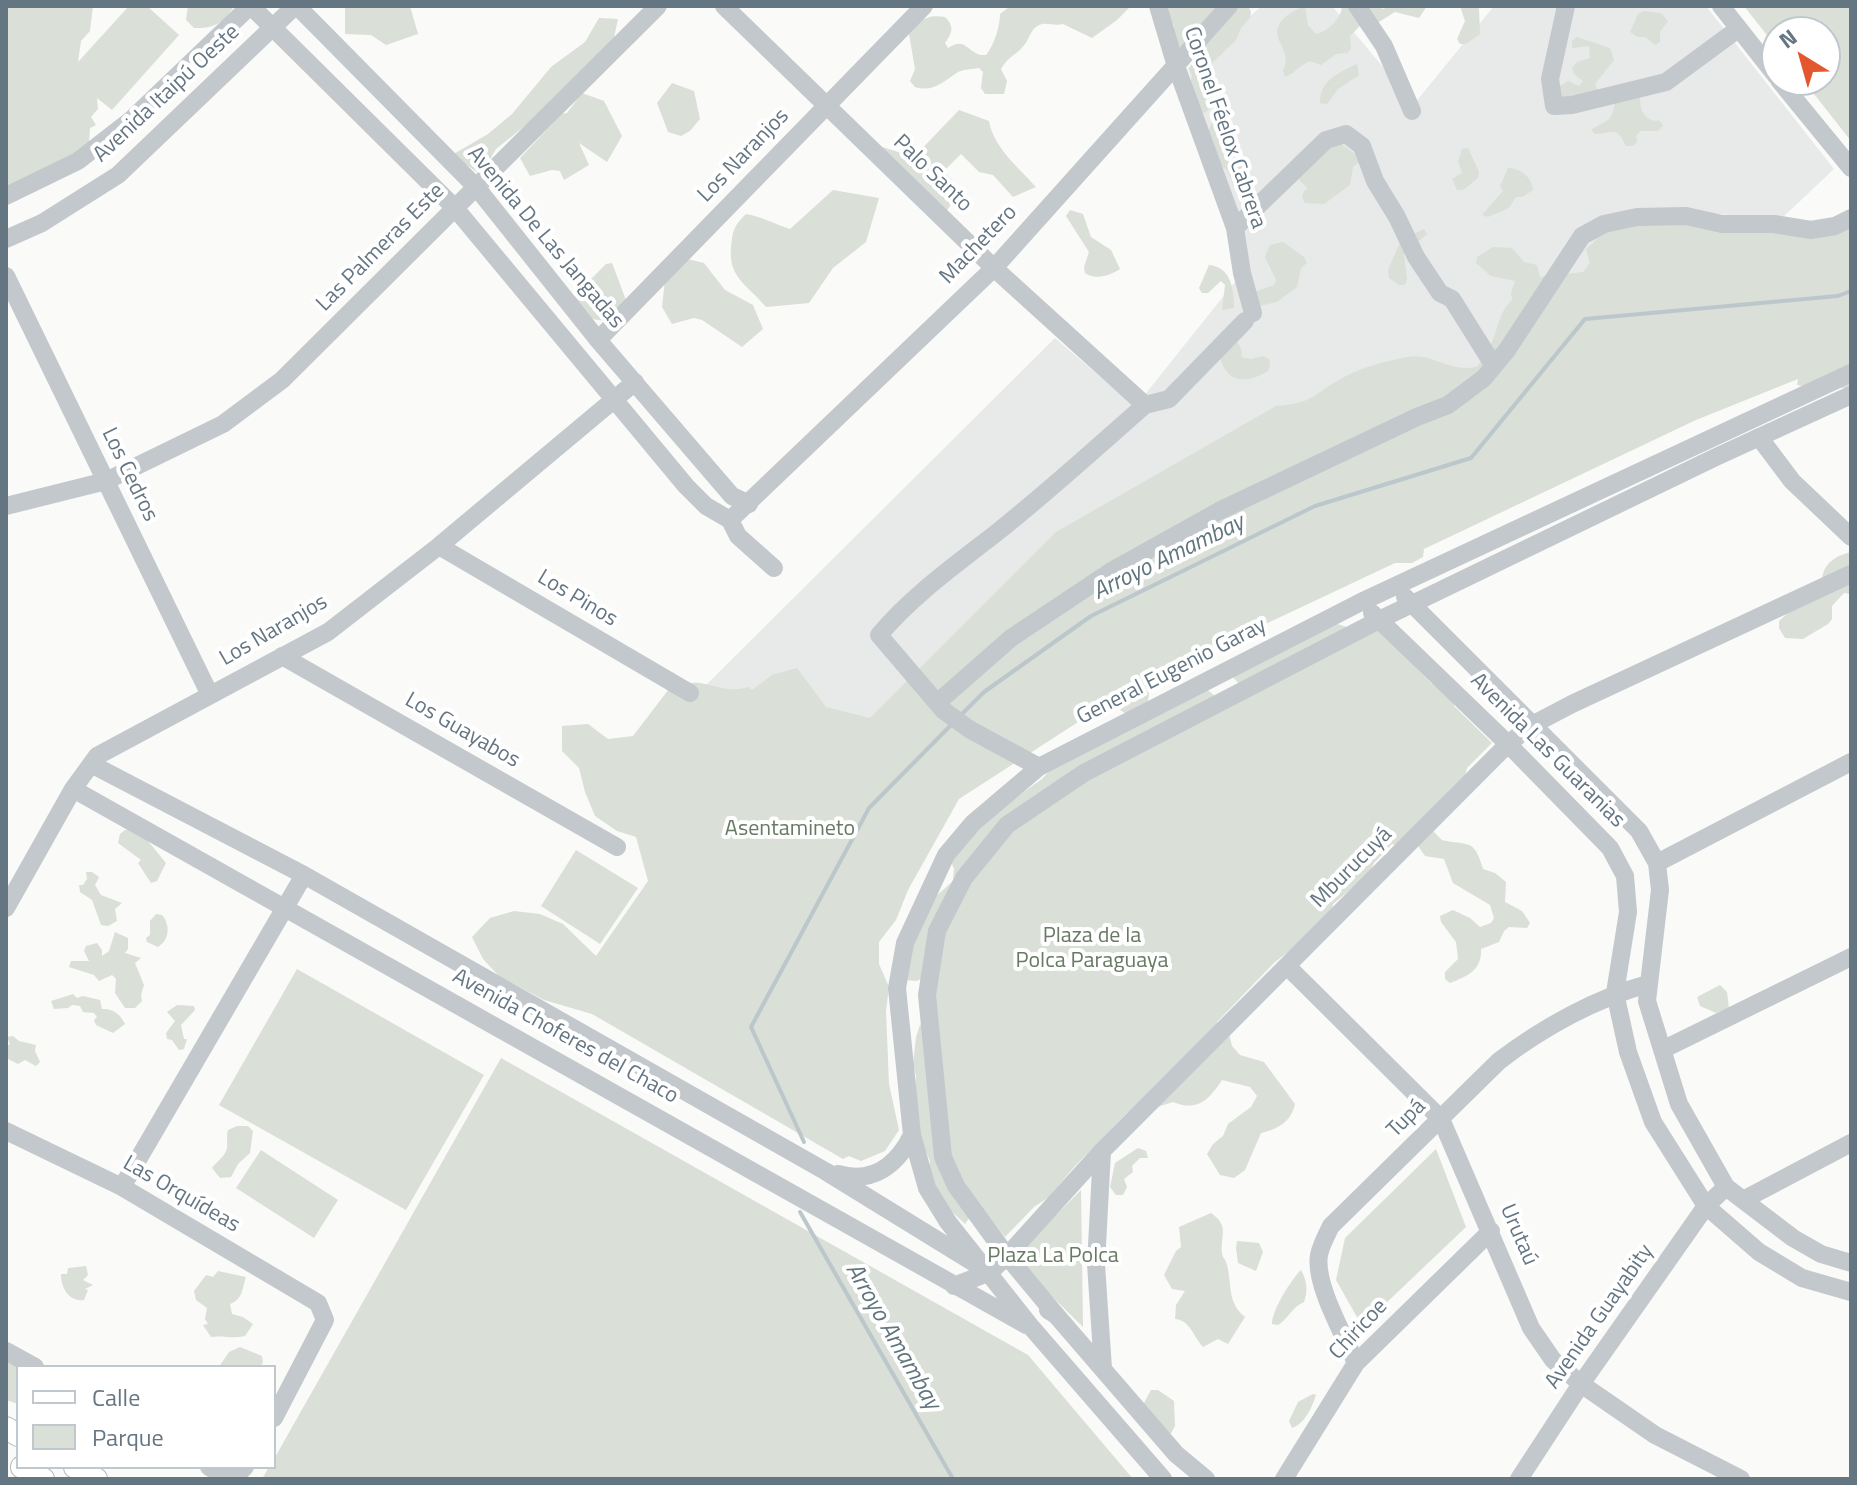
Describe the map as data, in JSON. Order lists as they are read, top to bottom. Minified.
{"streets":{"street":["Avenida Itaipú Oeste","Coronel Féelox Cabrera","Los Naranjos","Palo Santo","Avenida De Las Jangadas","Machetero","Las Palmeras Este","Los Cedros","Los Pinos","General Eugenio Garay","Los Guayabos","Avenida Las Guaranias","Mburucuyá","Avenida Choferes del Chaco","Tupá","Las Orquídeas","Urutaú","Avenida Guayabity","Chiricoe"]},"crossings":[["Avenida Itaipú Oeste","Avenida De Las Jangadas"],["Coronel Féelox Cabrera","Palo Santo"],["Coronel Féelox Cabrera","Machetero"],["Los Naranjos","Palo Santo"],["Los Naranjos","Avenida De Las Jangadas"],["Los Naranjos","Los Cedros"],["Los Naranjos","Los Pinos"],["Los Naranjos","Los Guayabos"],["Los Naranjos","Avenida Choferes del Chaco"],["Palo Santo","Machetero"],["Avenida De Las Jangadas","Machetero"],["Avenida De Las Jangadas","Las Palmeras Este"],["Las Palmeras Este","Los Cedros"],["General Eugenio Garay","Avenida Las Guaranias"],["General Eugenio Garay","Mburucuyá"],["General Eugenio Garay","Avenida Choferes del Chaco"],["Avenida Las Guaranias","Mburucuyá"],["Avenida Las Guaranias","Tupá"],["Avenida Las Guaranias","Avenida Guayabity"],["Mburucuyá","Avenida Choferes del Chaco"],["Mburucuyá","Urutaú"],["Tupá","Urutaú"],["Tupá","Chiricoe"],["Urutaú","Avenida Guayabity"],["Urutaú","Chiricoe"]],"water":["Arroyo Amambay"],"parks":["Asentamineto","Plaza de la Polca Paraguaya","Plaza La Polca"],"legend":["Calle","Parque"],"north":"top left"}
